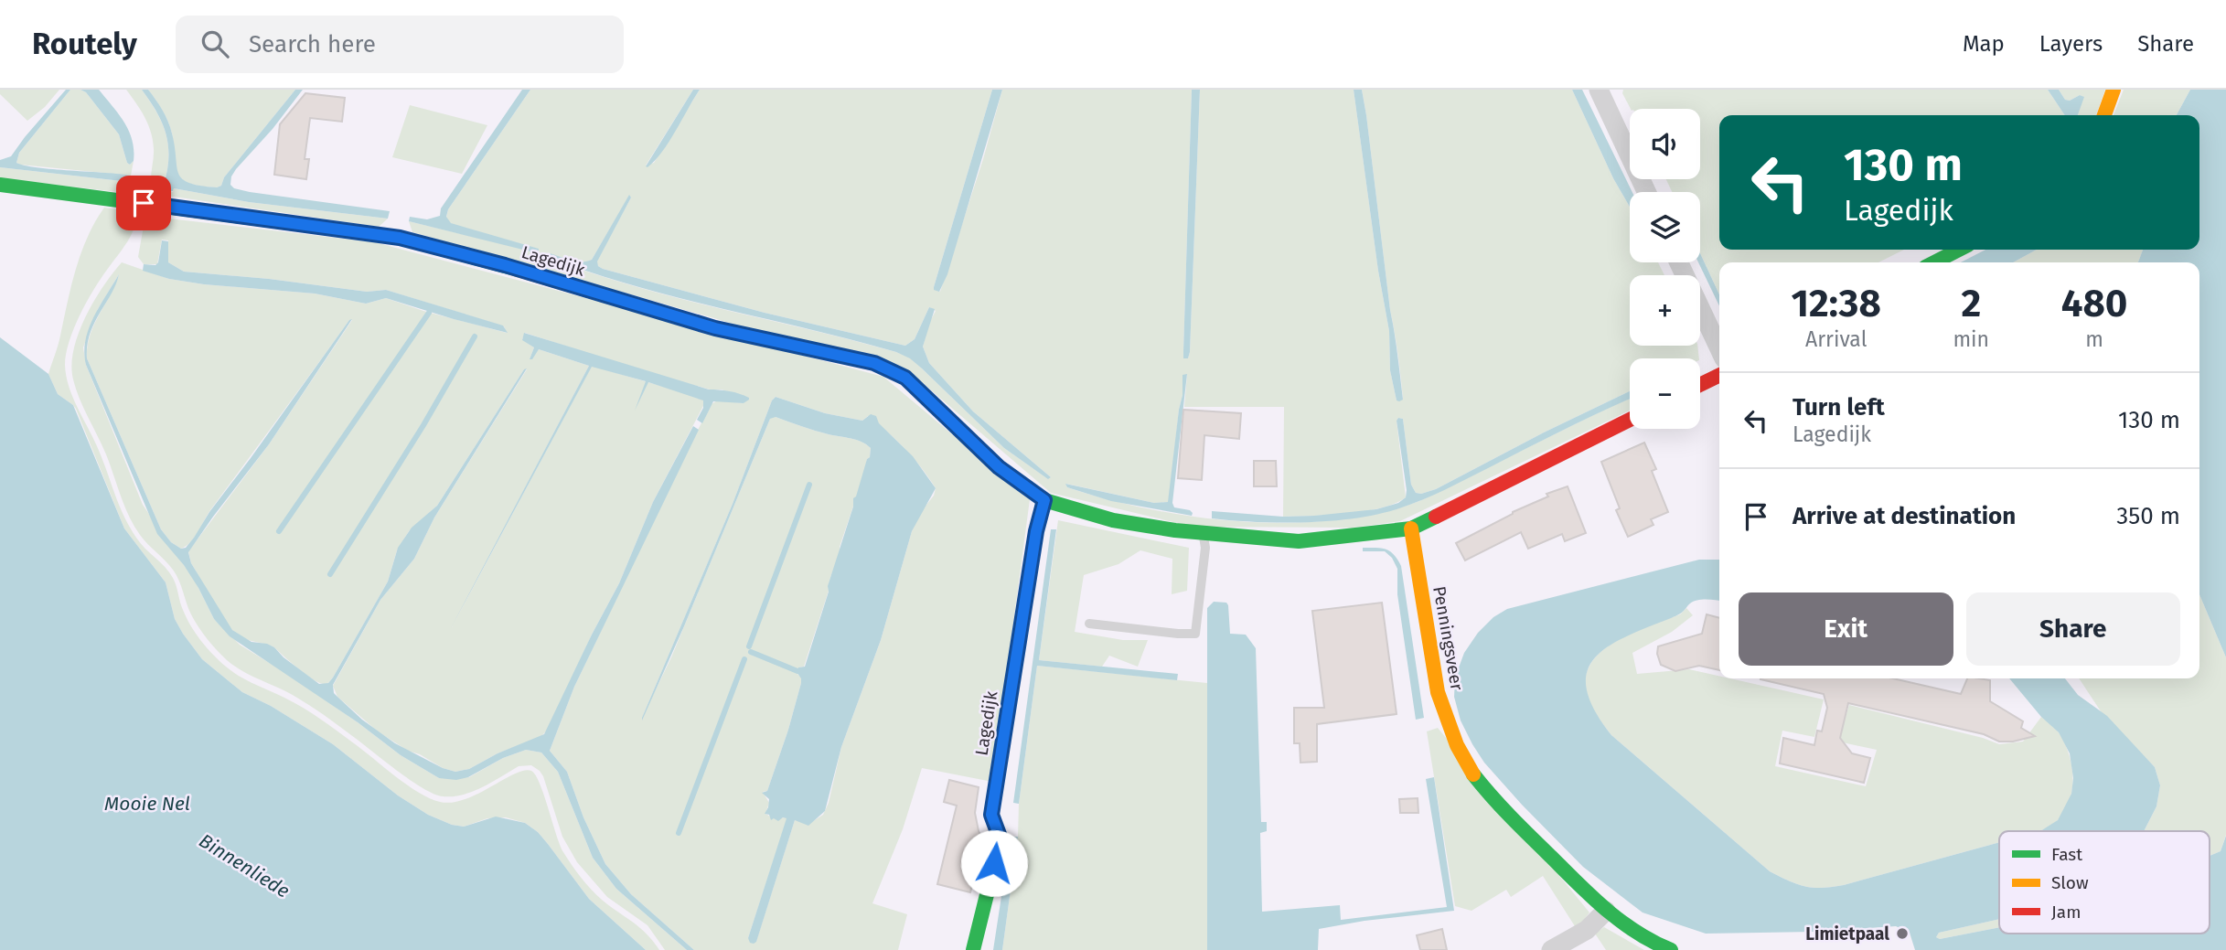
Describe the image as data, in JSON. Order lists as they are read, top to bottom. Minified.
{"streets":{"street":["Lagedijk","Penningsveer"]},"crossings":[["Lagedijk","Penningsveer"]],"water":["Mooie Nel","Binnenliede"],"places":["Limietpaal"],"legend":["Fast","Slow","Jam"],"page":{"header":"Routely","search":"Search here","nav":["Map","Layers","Share"],"map_buttons":["+","−"],"turn":["130 m","Lagedijk"],"eta":["12:38","Arrival","2","min","480","m"],"list":[{"name":"Turn left","note":"Lagedijk","value":"130 m"},{"name":"Arrive at destination","value":"350 m"}],"buttons":["Exit","Share"]}}
